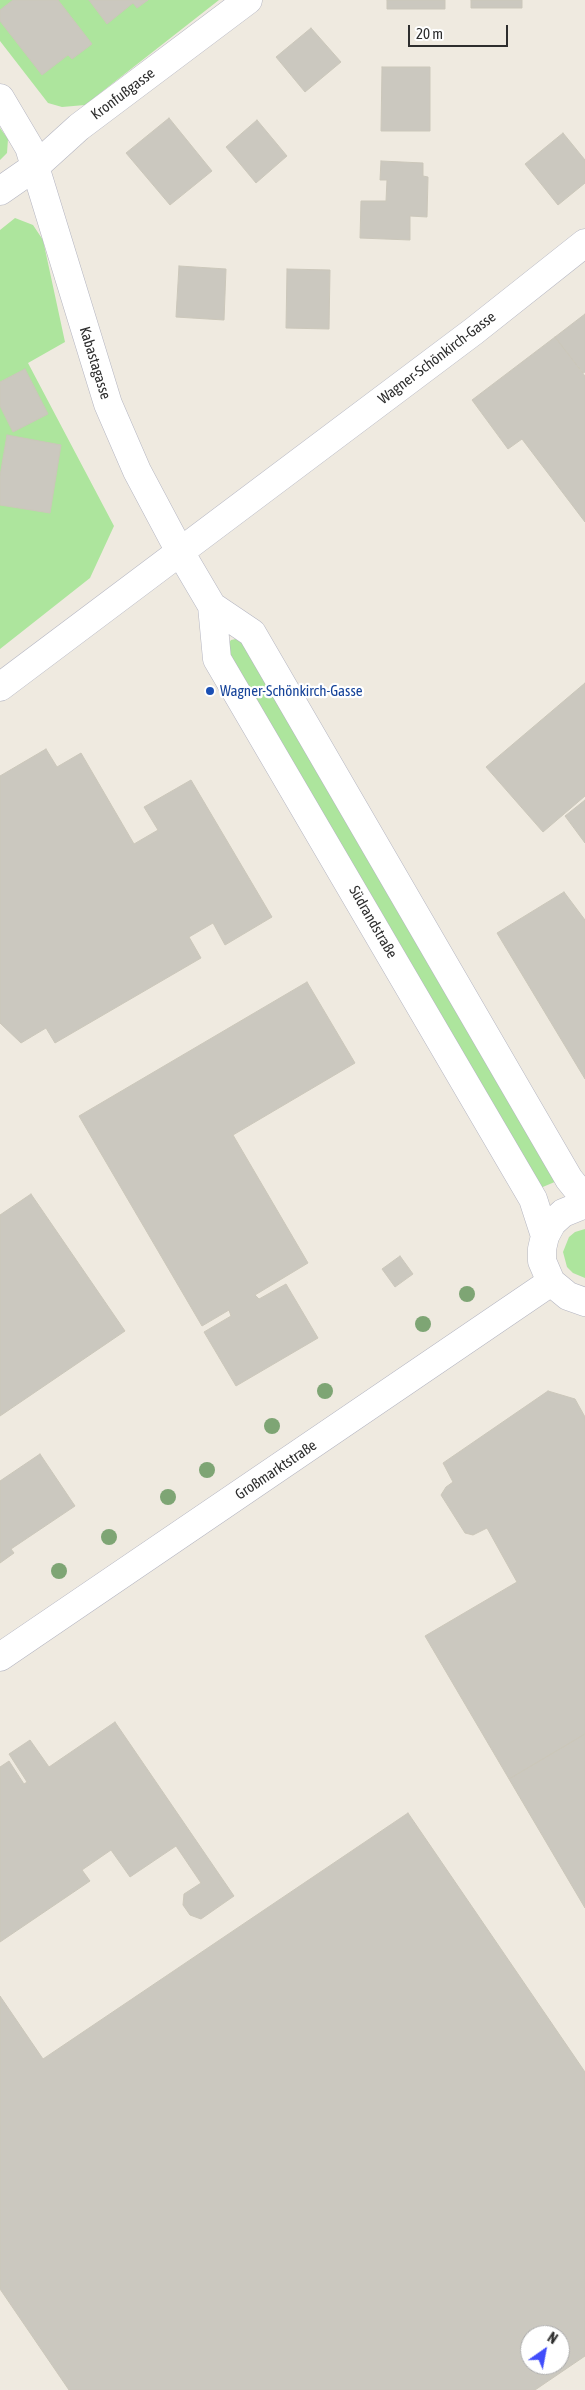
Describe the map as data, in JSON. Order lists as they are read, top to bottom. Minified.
{"streets":{"street":["Kronfußgasse","Wagner-Schönkirch-Gasse","Kabastagasse","Südrandstraße","Großmarktstraße"]},"crossings":[["Kronfußgasse","Kabastagasse"],["Wagner-Schönkirch-Gasse","Kabastagasse"],["Wagner-Schönkirch-Gasse","Südrandstraße"],["Kabastagasse","Südrandstraße"],["Südrandstraße","Großmarktstraße"]],"places":["Wagner-Schönkirch-Gasse"],"scale_bar":"20 m","north":"top right"}
